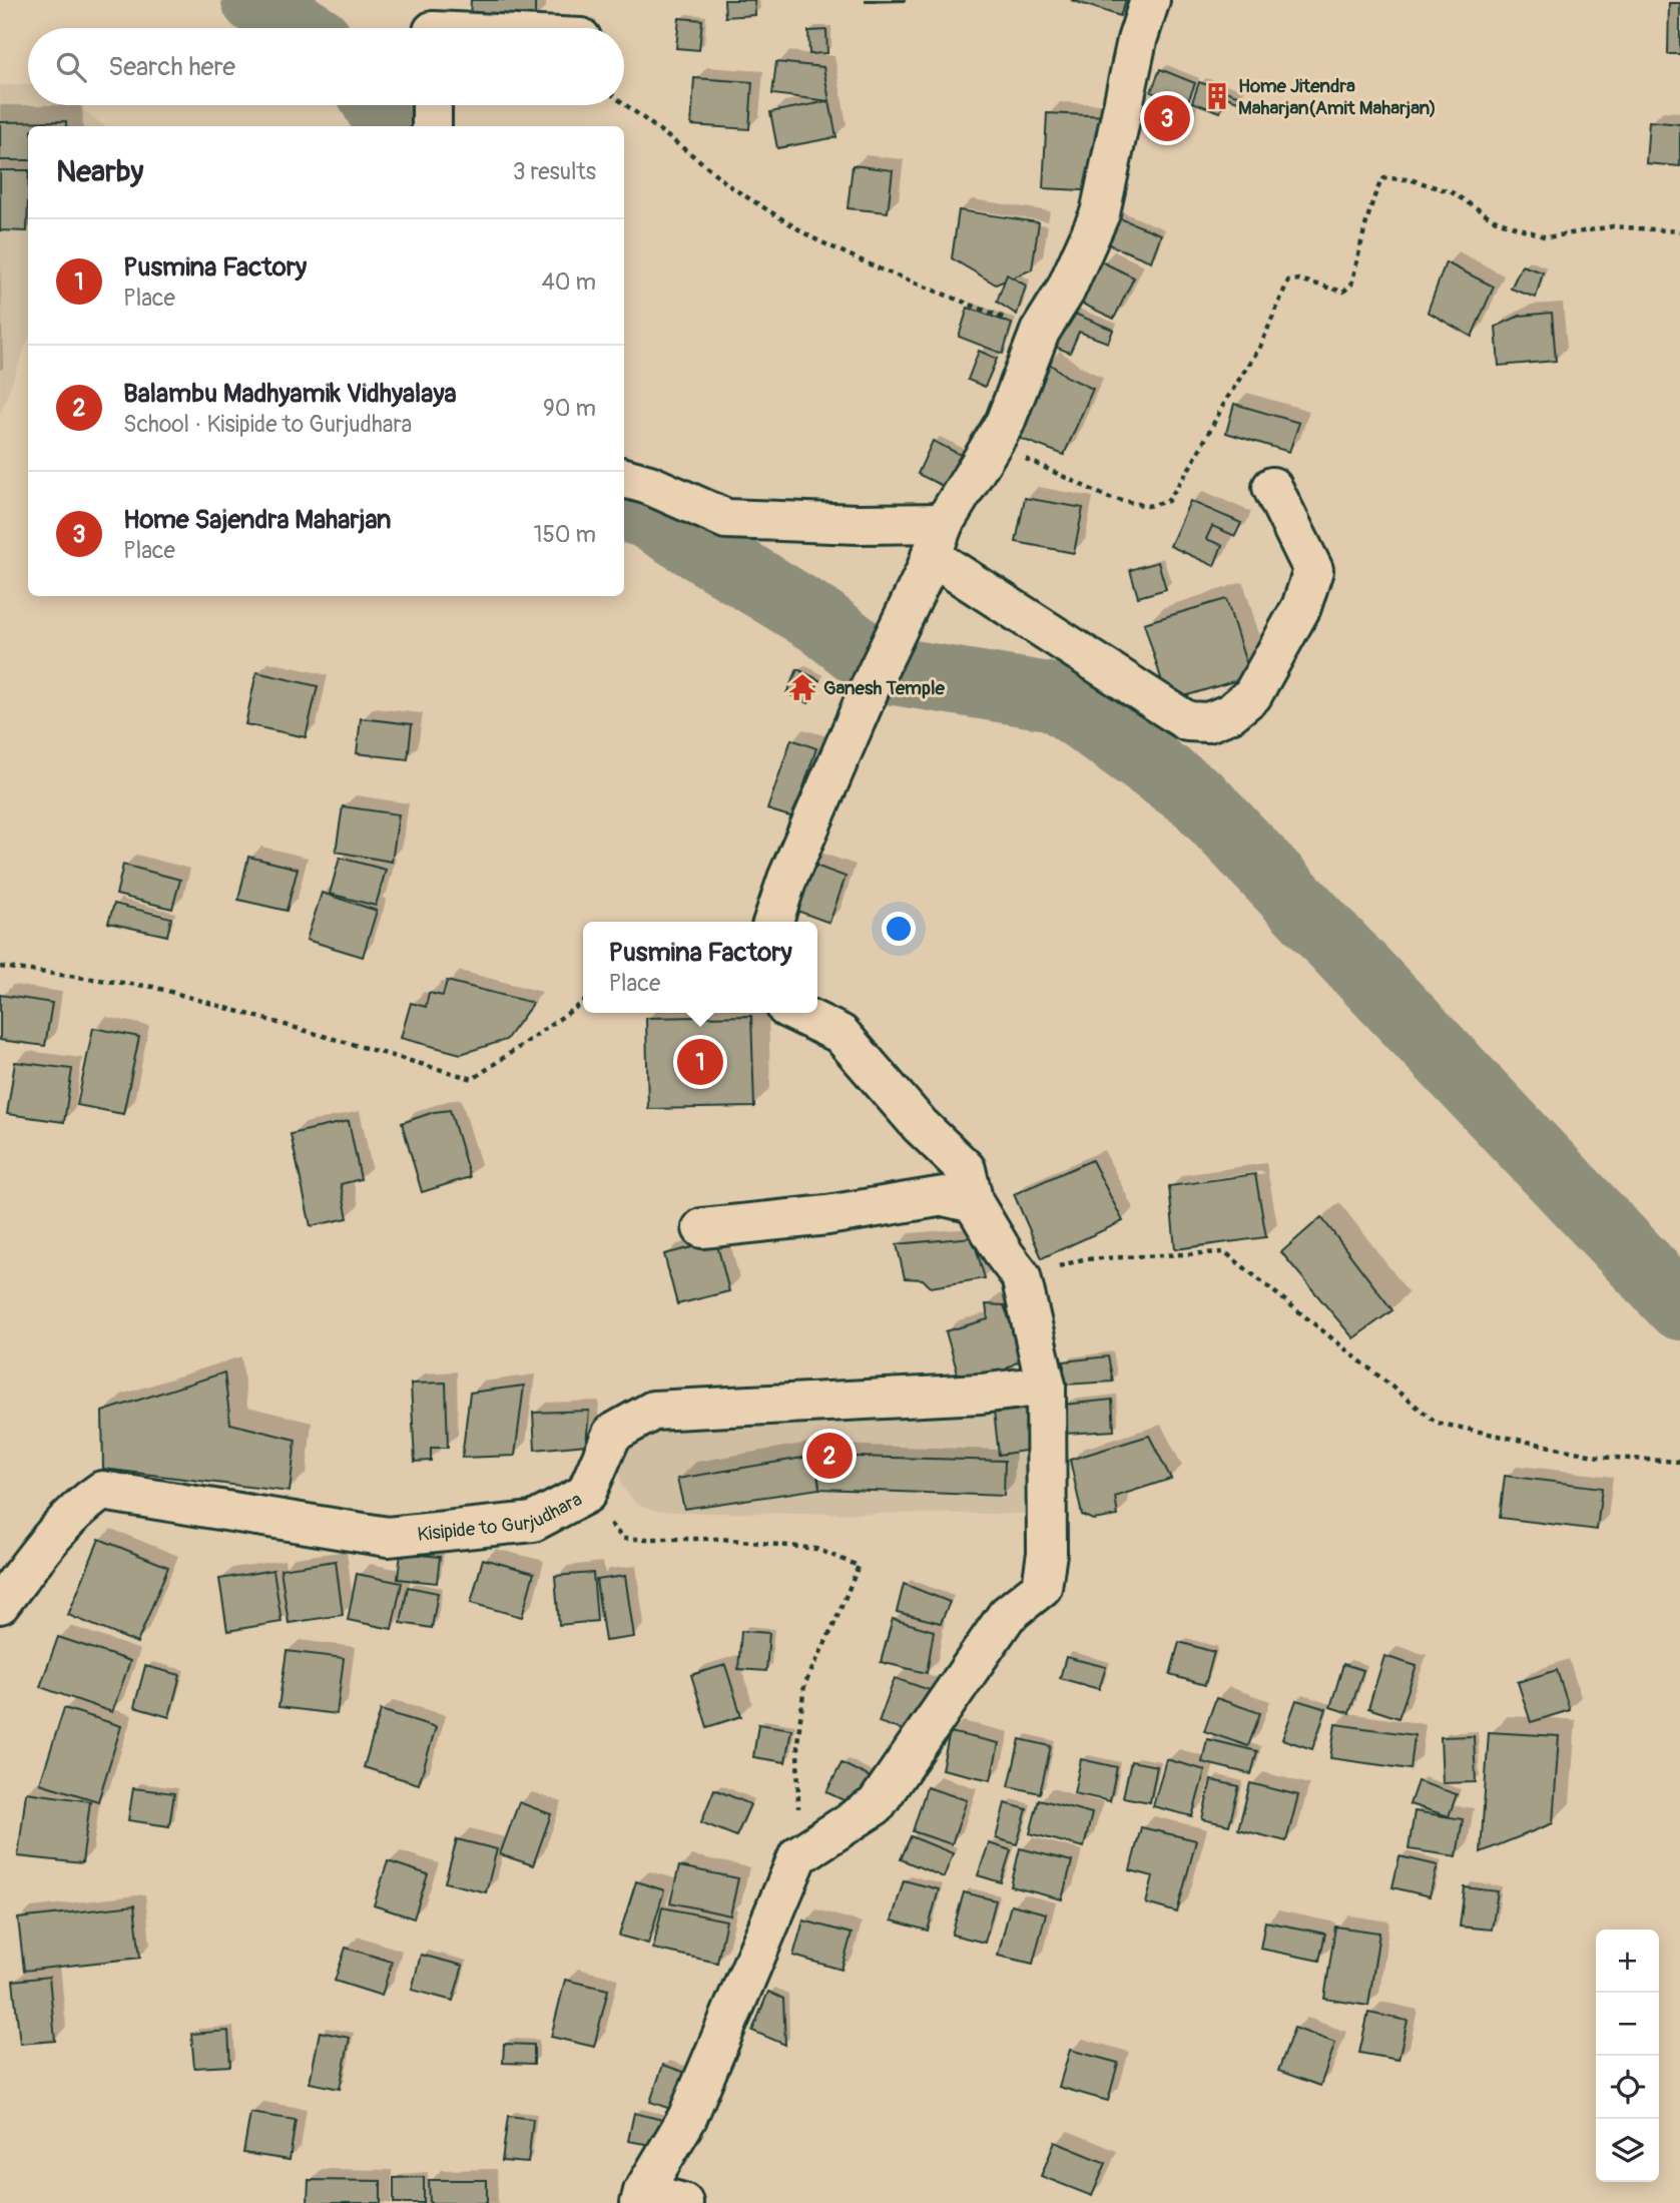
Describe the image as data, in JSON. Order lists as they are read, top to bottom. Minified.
{"streets":{"street":["Kisipide to Gurjudhara"]},"places":{"building":["Home Jitendra Maharjan(Amit Maharjan)"],"temple":["Ganesh Temple"]},"page":{"search":"Search here","pins":["3","1","2"],"heading":["Nearby","3 results"],"list":[{"mark":"1","name":"Pusmina Factory","note":"Place","value":"40 m"},{"mark":"2","name":"Balambu Madhyamik Vidhyalaya","note":"School · Kisipide to Gurjudhara","value":"90 m"},{"mark":"3","name":"Home Sajendra Maharjan","note":"Place","value":"150 m"}],"popup":["Pusmina Factory","Place"],"map_buttons":["+","−"]}}
